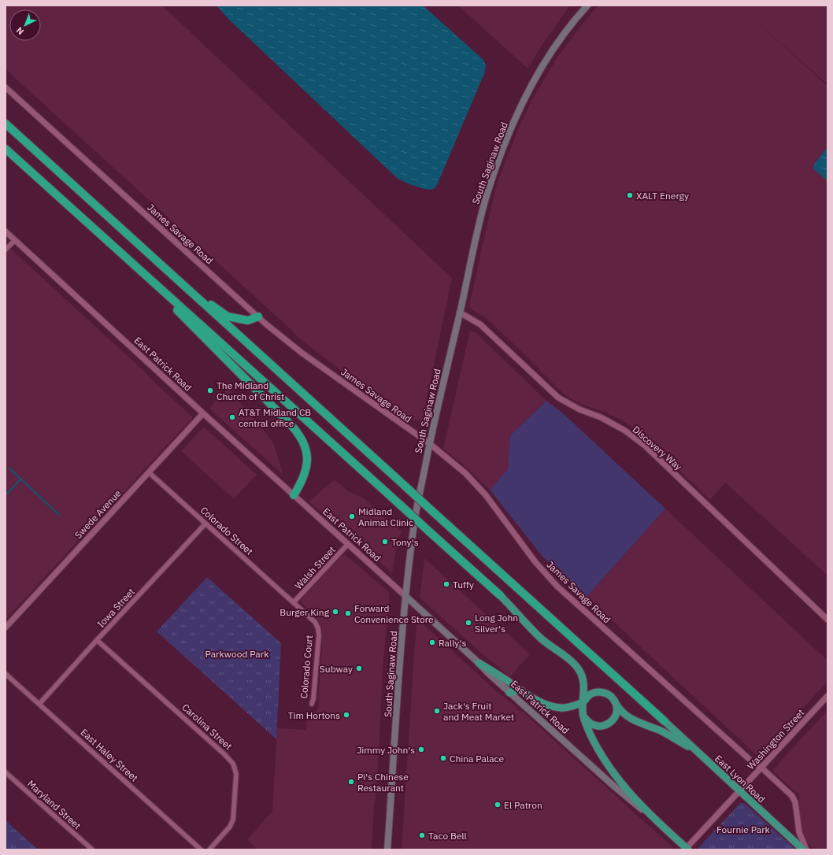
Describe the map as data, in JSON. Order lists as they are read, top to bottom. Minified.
{"streets":{"highway":["East Patrick Road","East Lyon Road"],"main road":["South Saginaw Road"],"street":["James Savage Road","Discovery Way","Swede Avenue","Colorado Street","Walsh Street","Iowa Street","Colorado Court","Carolina Street","Washington Street","East Haley Street","Maryland Street"]},"crossings":[["South Saginaw Road","James Savage Road"],["South Saginaw Road","East Patrick Road"],["South Saginaw Road","Discovery Way"],["James Savage Road","Washington Street"],["East Patrick Road","Swede Avenue"],["East Patrick Road","Walsh Street"],["East Patrick Road","Washington Street"],["Swede Avenue","Colorado Street"],["Colorado Street","Walsh Street"],["Colorado Street","Iowa Street"],["Colorado Street","Colorado Court"],["Walsh Street","Colorado Court"],["Iowa Street","Carolina Street"],["Iowa Street","East Haley Street"],["Washington Street","East Lyon Road"]],"parks":["Parkwood Park","Fournie Park"],"places":["XALT Energy","The Midland Church of Christ","AT&T Midland CB central office","Midland Animal Clinic","Tony's","Tuffy","Burger King","Forward Convenience Store","Long John Silver's","Rally's","Subway","Jack's Fruit and Meat Market","Tim Hortons","Jimmy John's","China Palace","Pi's Chinese Restaurant","El Patron","Taco Bell"],"north":"bottom left"}
